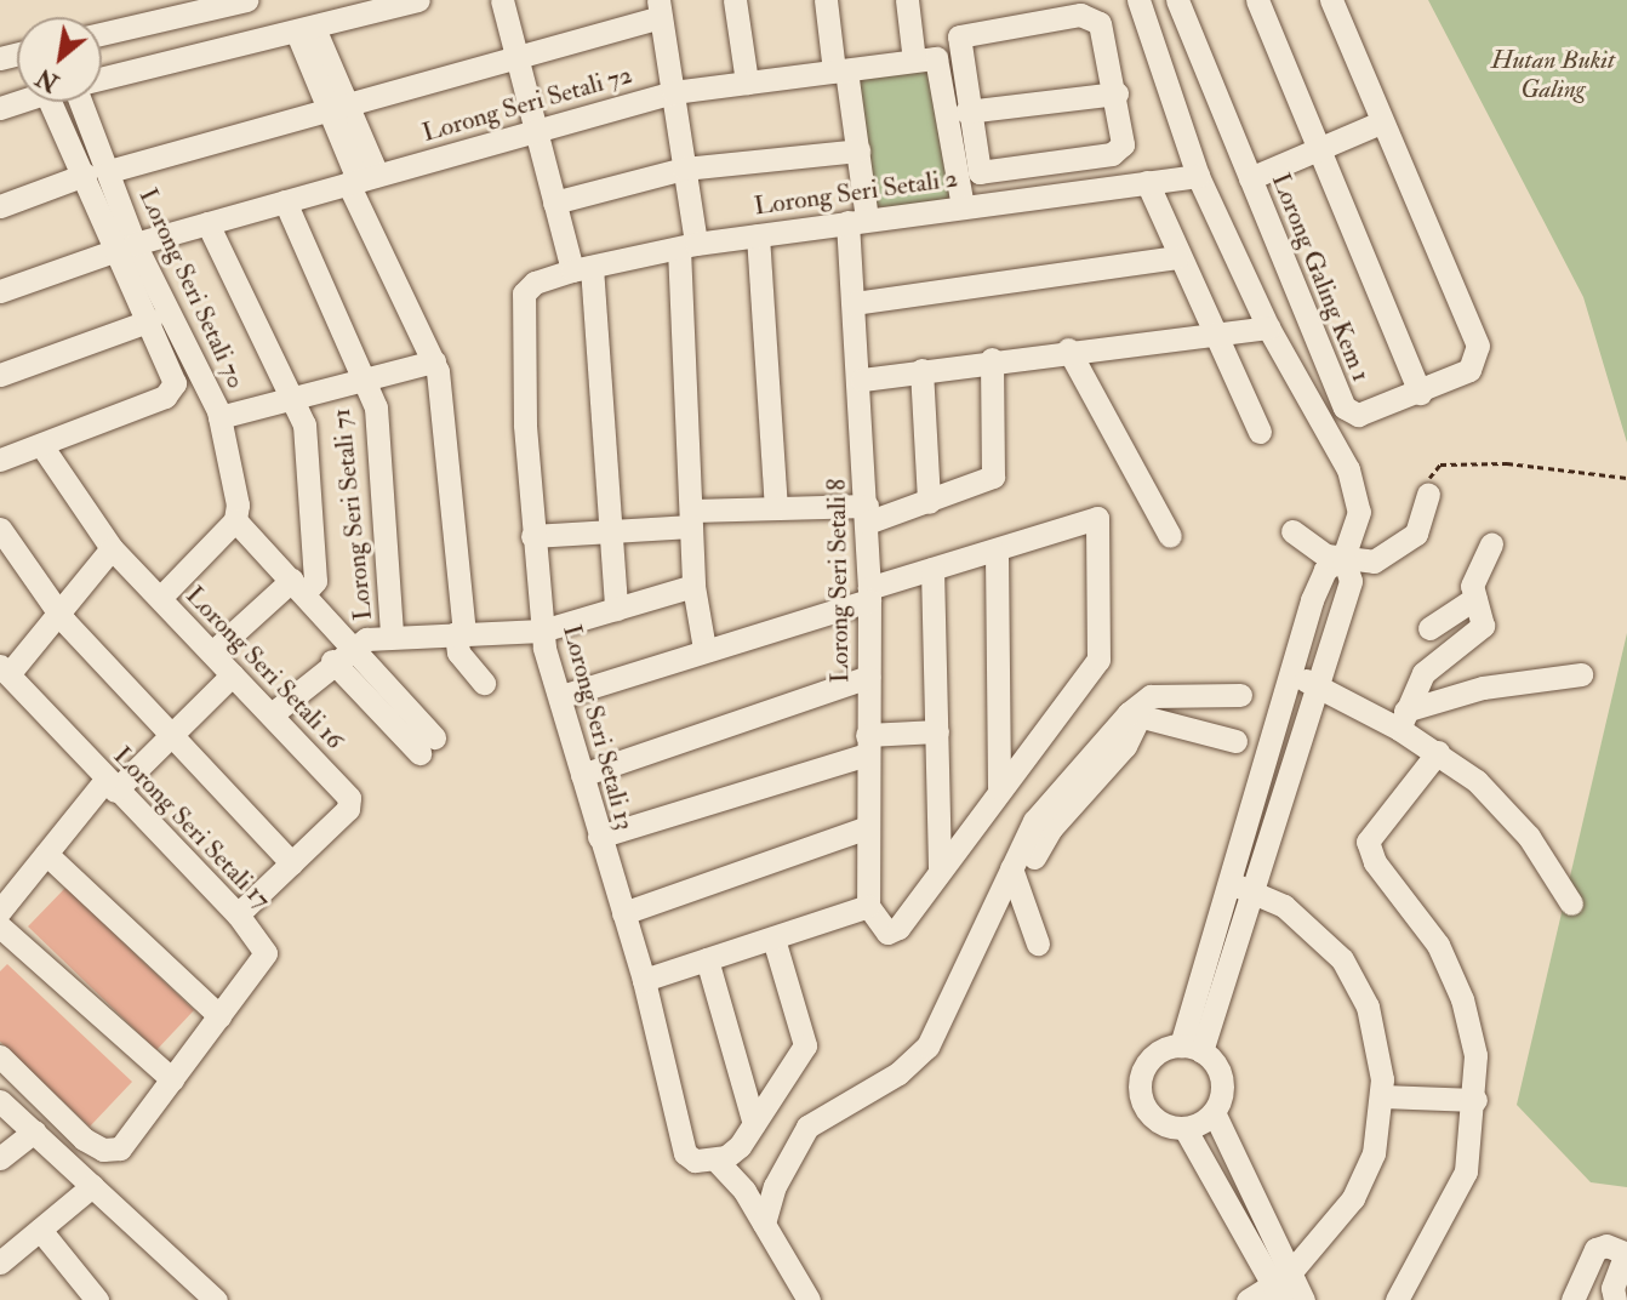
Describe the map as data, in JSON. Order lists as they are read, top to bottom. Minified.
{"streets":{"street":["Lorong Seri Setali 72","Lorong Seri Setali 2","Lorong Galing Kem 1","Lorong Seri Setali 70","Lorong Seri Setali 71","Lorong Seri Setali 8","Lorong Seri Setali 16","Lorong Seri Setali 13","Lorong Seri Setali 17"]},"crossings":[["Lorong Seri Setali 72","Lorong Seri Setali 2"],["Lorong Seri Setali 72","Lorong Seri Setali 70"],["Lorong Seri Setali 72","Lorong Seri Setali 71"],["Lorong Seri Setali 72","Lorong Seri Setali 8"],["Lorong Seri Setali 2","Lorong Seri Setali 8"],["Lorong Seri Setali 2","Lorong Seri Setali 13"],["Lorong Seri Setali 16","Lorong Seri Setali 17"]],"parks":["Hutan Bukit Galing"],"north":"bottom left"}
